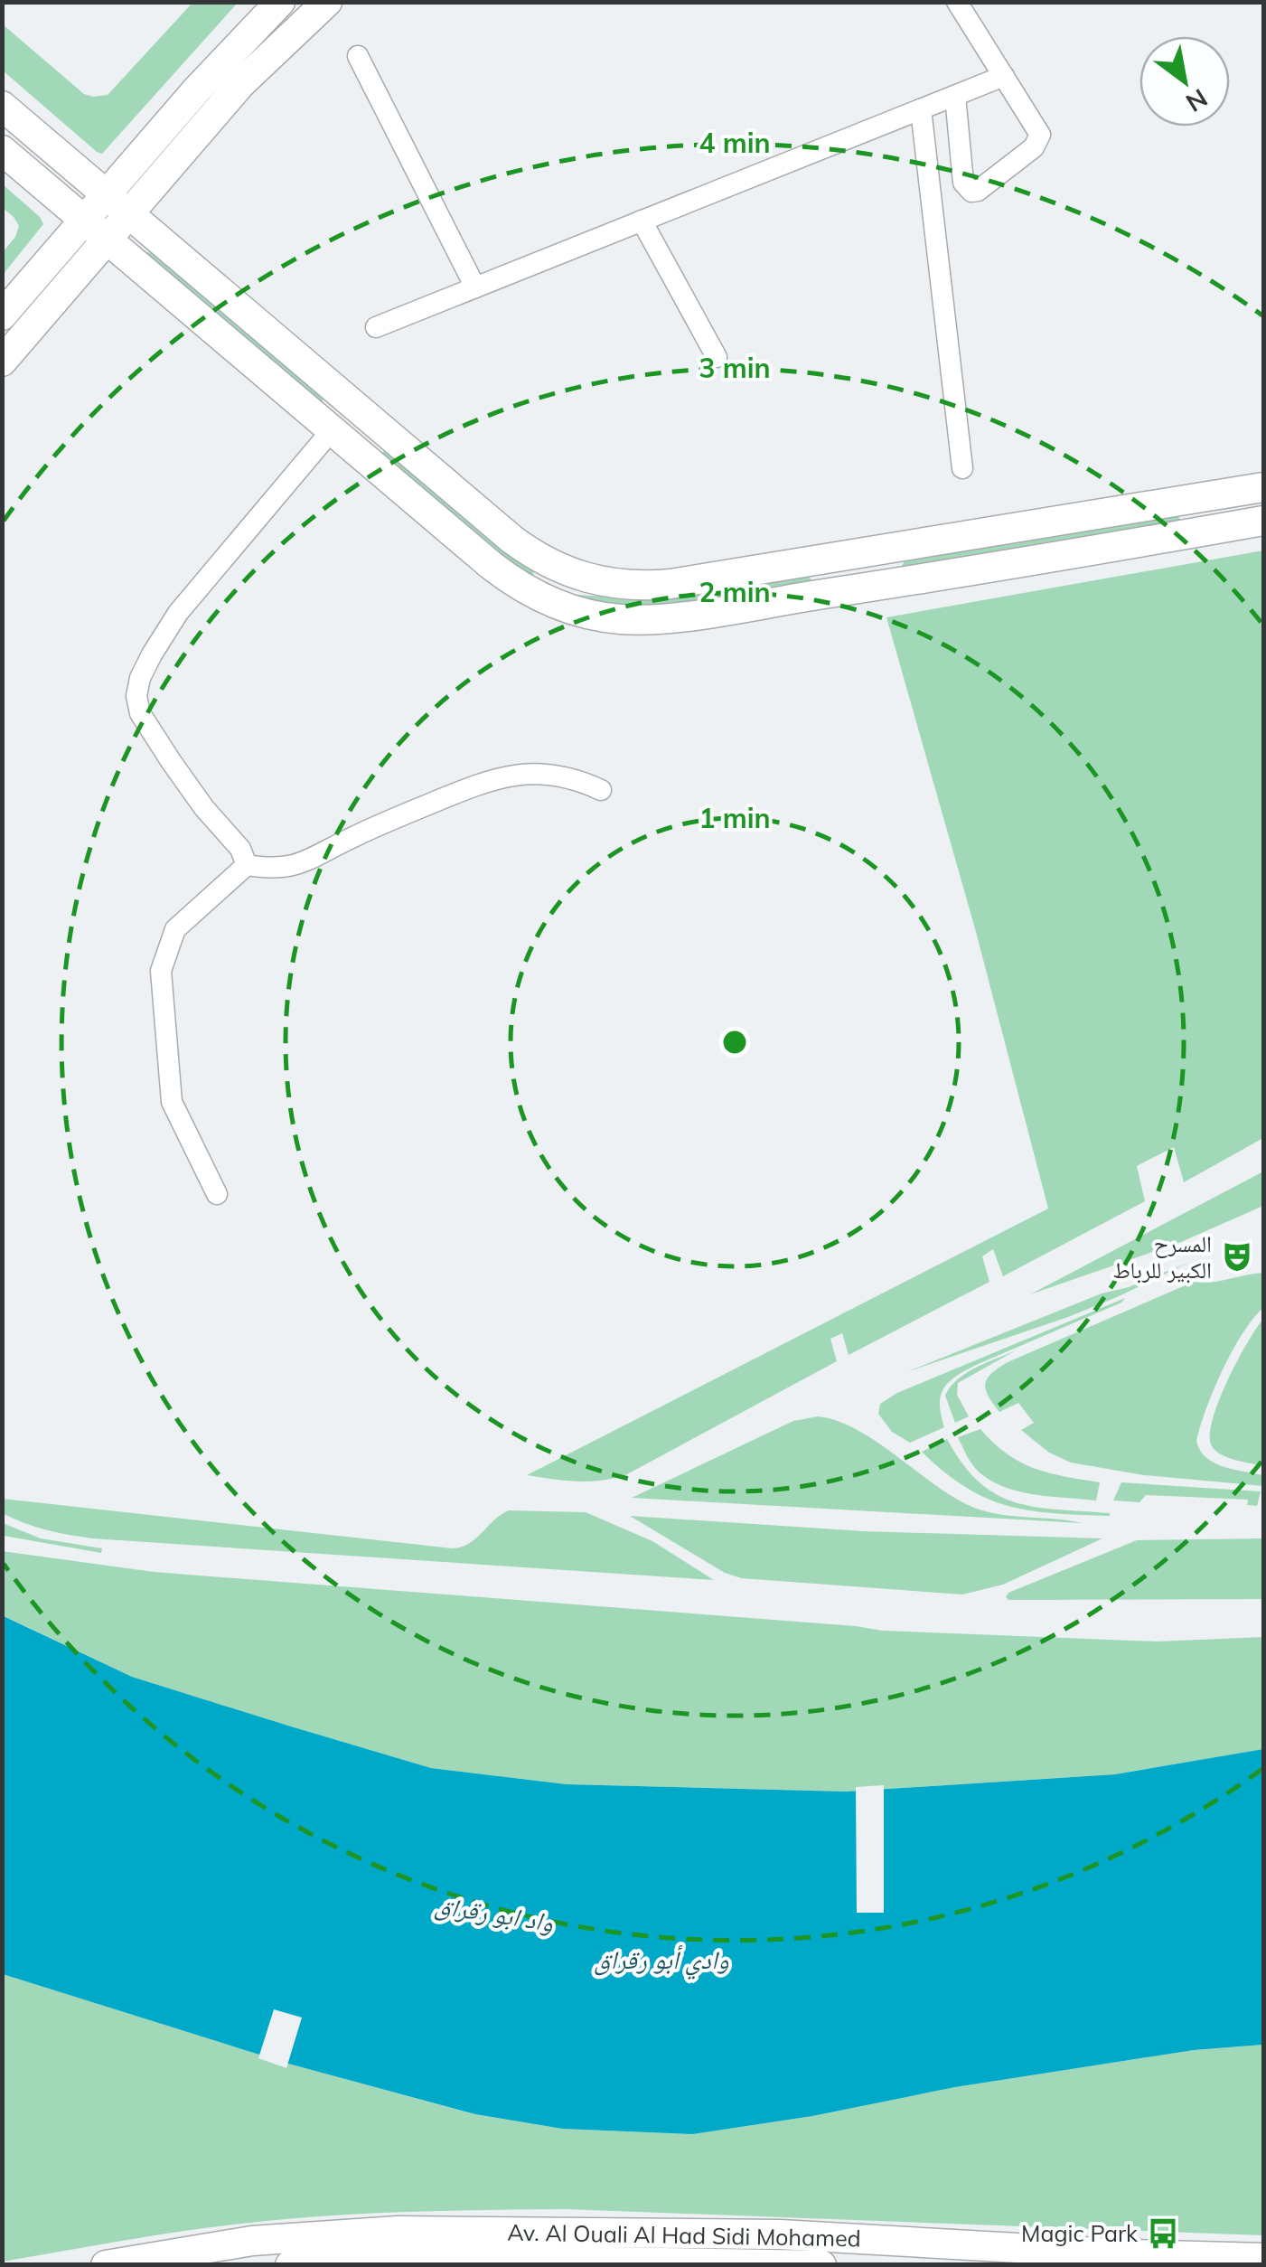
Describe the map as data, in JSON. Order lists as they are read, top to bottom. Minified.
{"streets":{"street":["Av. Al Ouali Al Had Sidi Mohamed"]},"water":["واد ابو رقراق","وادي أبو رقراق"],"places":{"theatre":["المسرح الكبير للرباط"],"bus stop":["Magic Park"]},"north":"bottom right","rings":["4 min","3 min","2 min","1 min"]}
